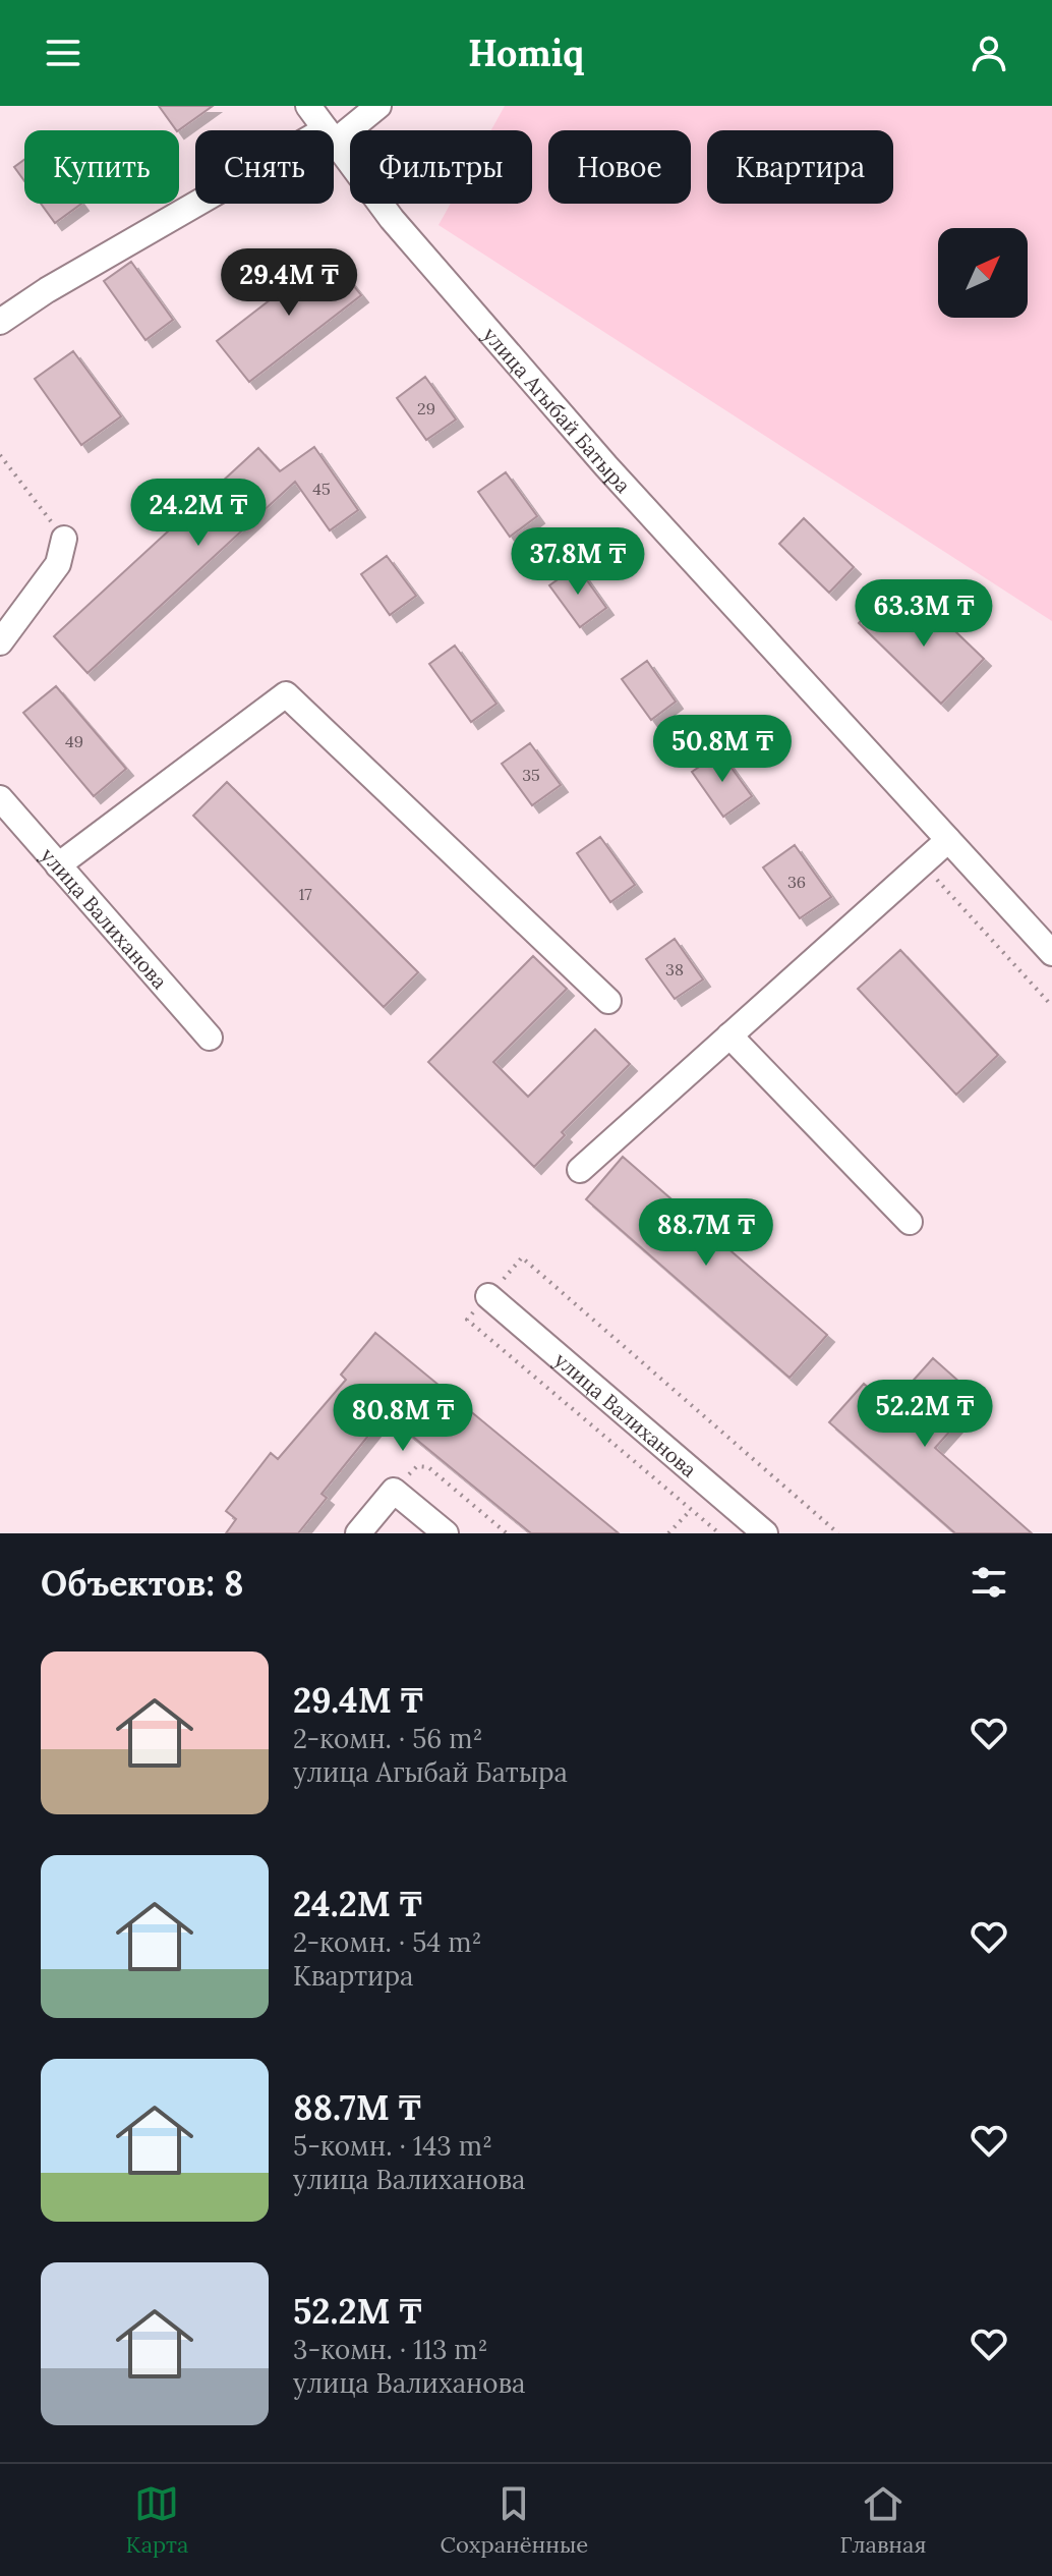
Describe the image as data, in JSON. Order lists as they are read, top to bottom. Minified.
{"streets":{"street":["улица Агыбай Батыра","улица Валиханова"]},"house_numbers":["29","45","49","35","36","17","38"],"north":"top right","page":{"header":"Homiq","chip":["Купить","Снять","Фильтры","Новое","Квартира"],"price":["29.4M ₸","24.2M ₸","37.8M ₸","63.3M ₸","50.8M ₸","88.7M ₸","52.2M ₸","80.8M ₸"],"heading":"Объектов: 8","list":[{"name":"29.4M ₸","note":"2-комн. · 56 m² · улица Агыбай Батыра"},{"name":"24.2M ₸","note":"2-комн. · 54 m² · Квартира"},{"name":"88.7M ₸","note":"5-комн. · 143 m² · улица Валиханова"},{"name":"52.2M ₸","note":"3-комн. · 113 m² · улица Валиханова"}],"tabs":["Карта","Сохранённые","Главная"]}}
